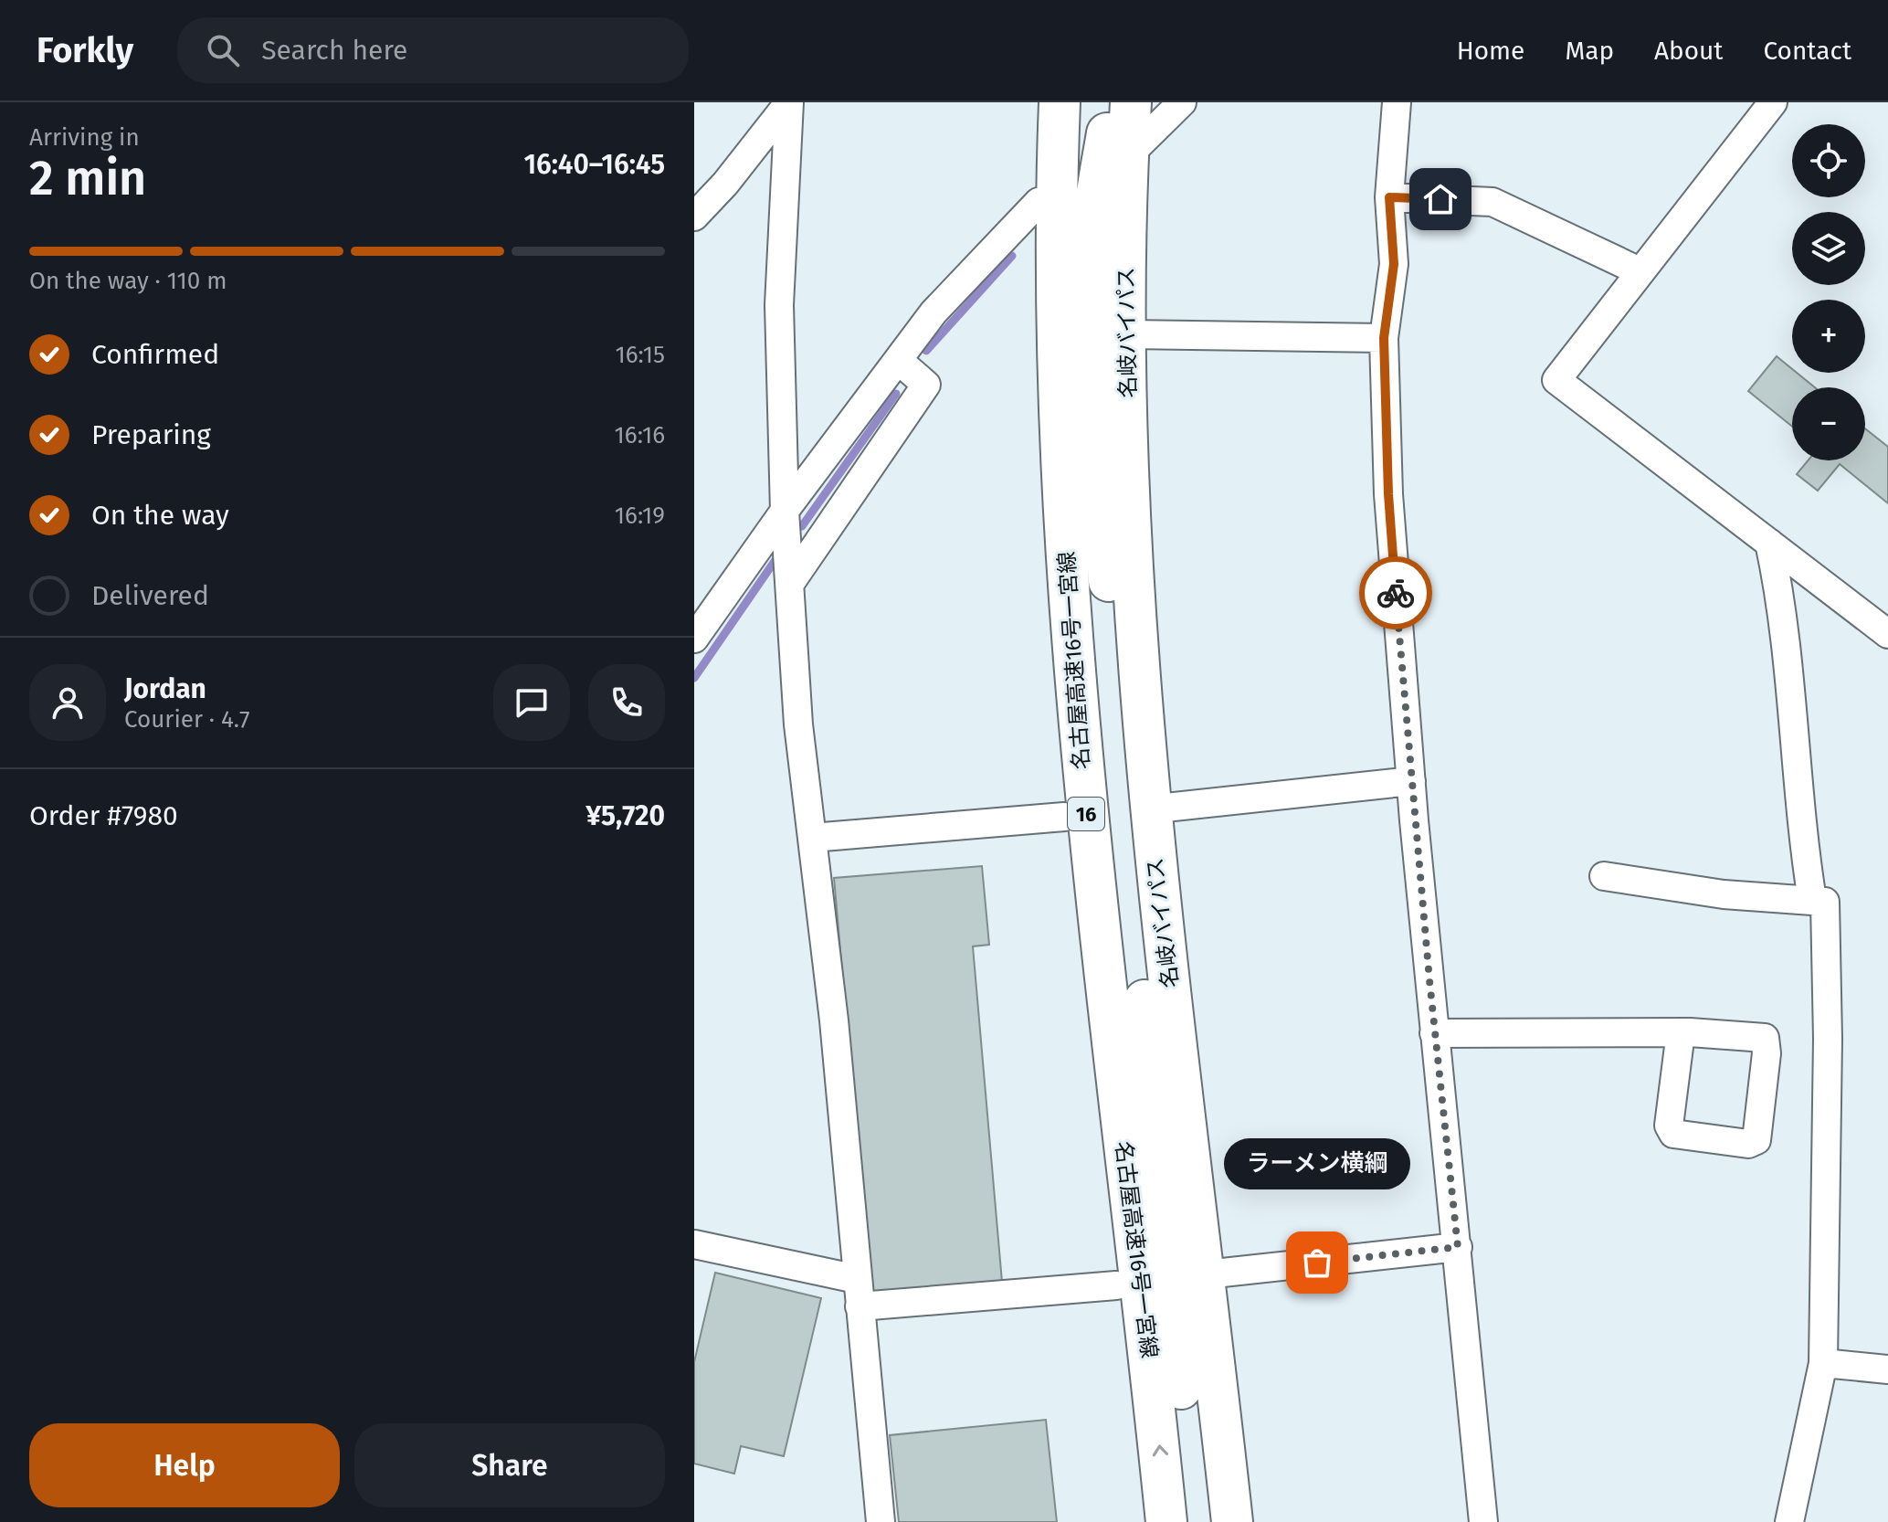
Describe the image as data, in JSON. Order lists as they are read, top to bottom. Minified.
{"streets":{"highway":["名岐バイパス","名古屋高速16号一宮線","16"]},"places":["ラーメン横綱"],"page":{"header":"Forkly","search":"Search here","nav":["Home","Map","About","Contact"],"heading":["2 min","Arriving in","16:40–16:45"],"panel":["Jordan","Courier · 4.7","Order #7980","¥5,720"],"map_buttons":["+","−"],"bar":"On the way · 110 m","list":[["Confirmed","16:15"],["Preparing","16:16"],["On the way","16:19"],"Delivered"],"bubble":"ラーメン横綱","buttons":["Help","Share"]}}
